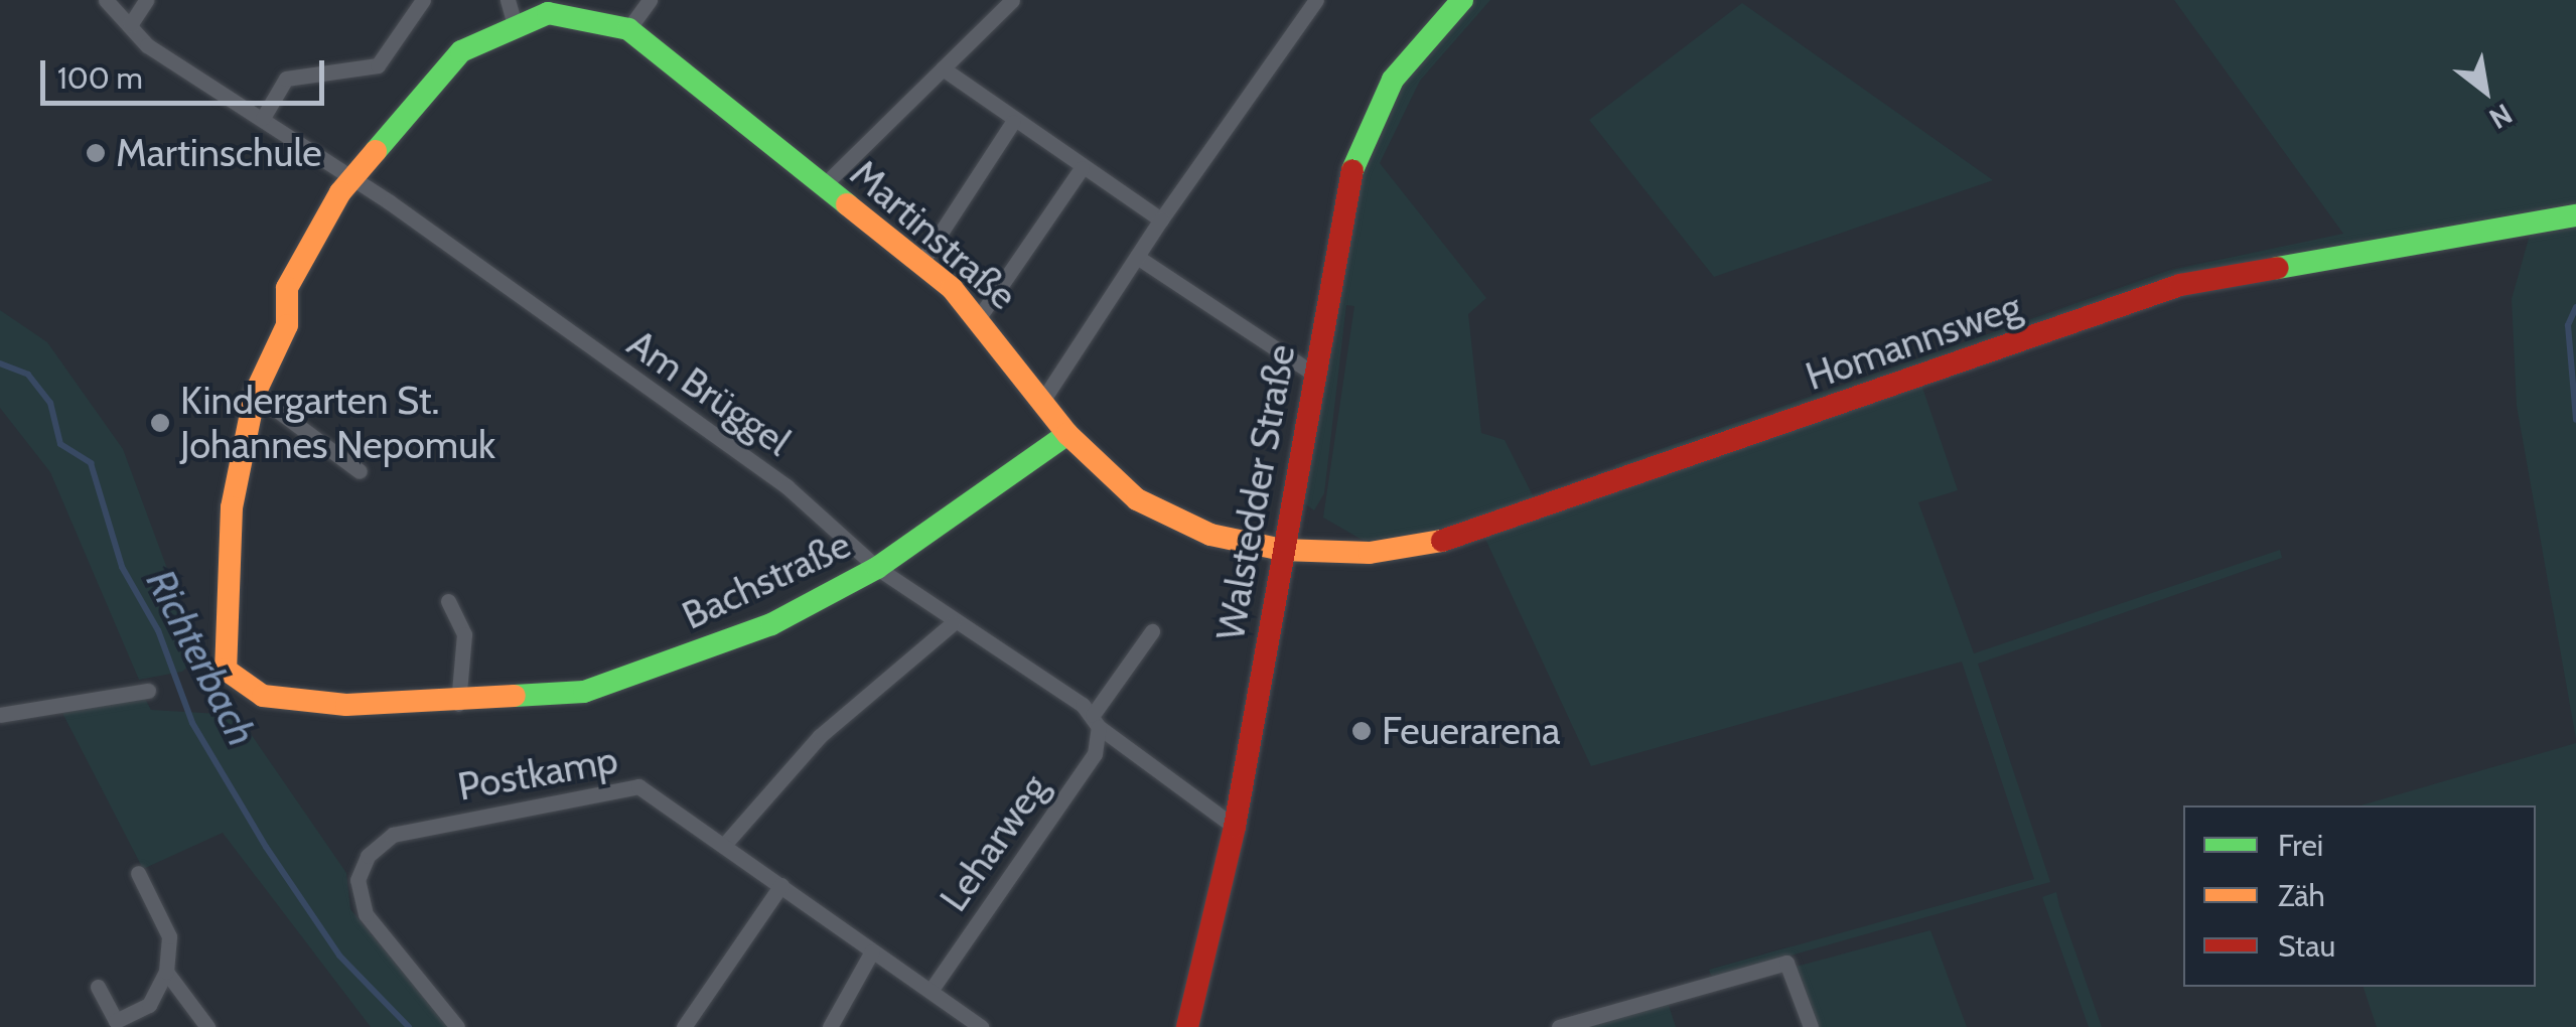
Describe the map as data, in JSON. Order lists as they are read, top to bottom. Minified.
{"streets":{"street":["Martinstraße","Homannsweg","Am Brüggel","Walstedder Straße","Bachstraße","Postkamp","Leharweg"]},"crossings":[["Martinstraße","Homannsweg"],["Martinstraße","Am Brüggel"],["Martinstraße","Walstedder Straße"],["Martinstraße","Bachstraße"],["Homannsweg","Walstedder Straße"],["Am Brüggel","Walstedder Straße"],["Am Brüggel","Bachstraße"],["Am Brüggel","Leharweg"],["Postkamp","Leharweg"]],"water":["Richterbach"],"places":["Martinschule","Kindergarten St. Johannes Nepomuk","Feuerarena"],"legend":["Frei","Zäh","Stau"],"scale_bar":"100 m","north":"bottom right"}
